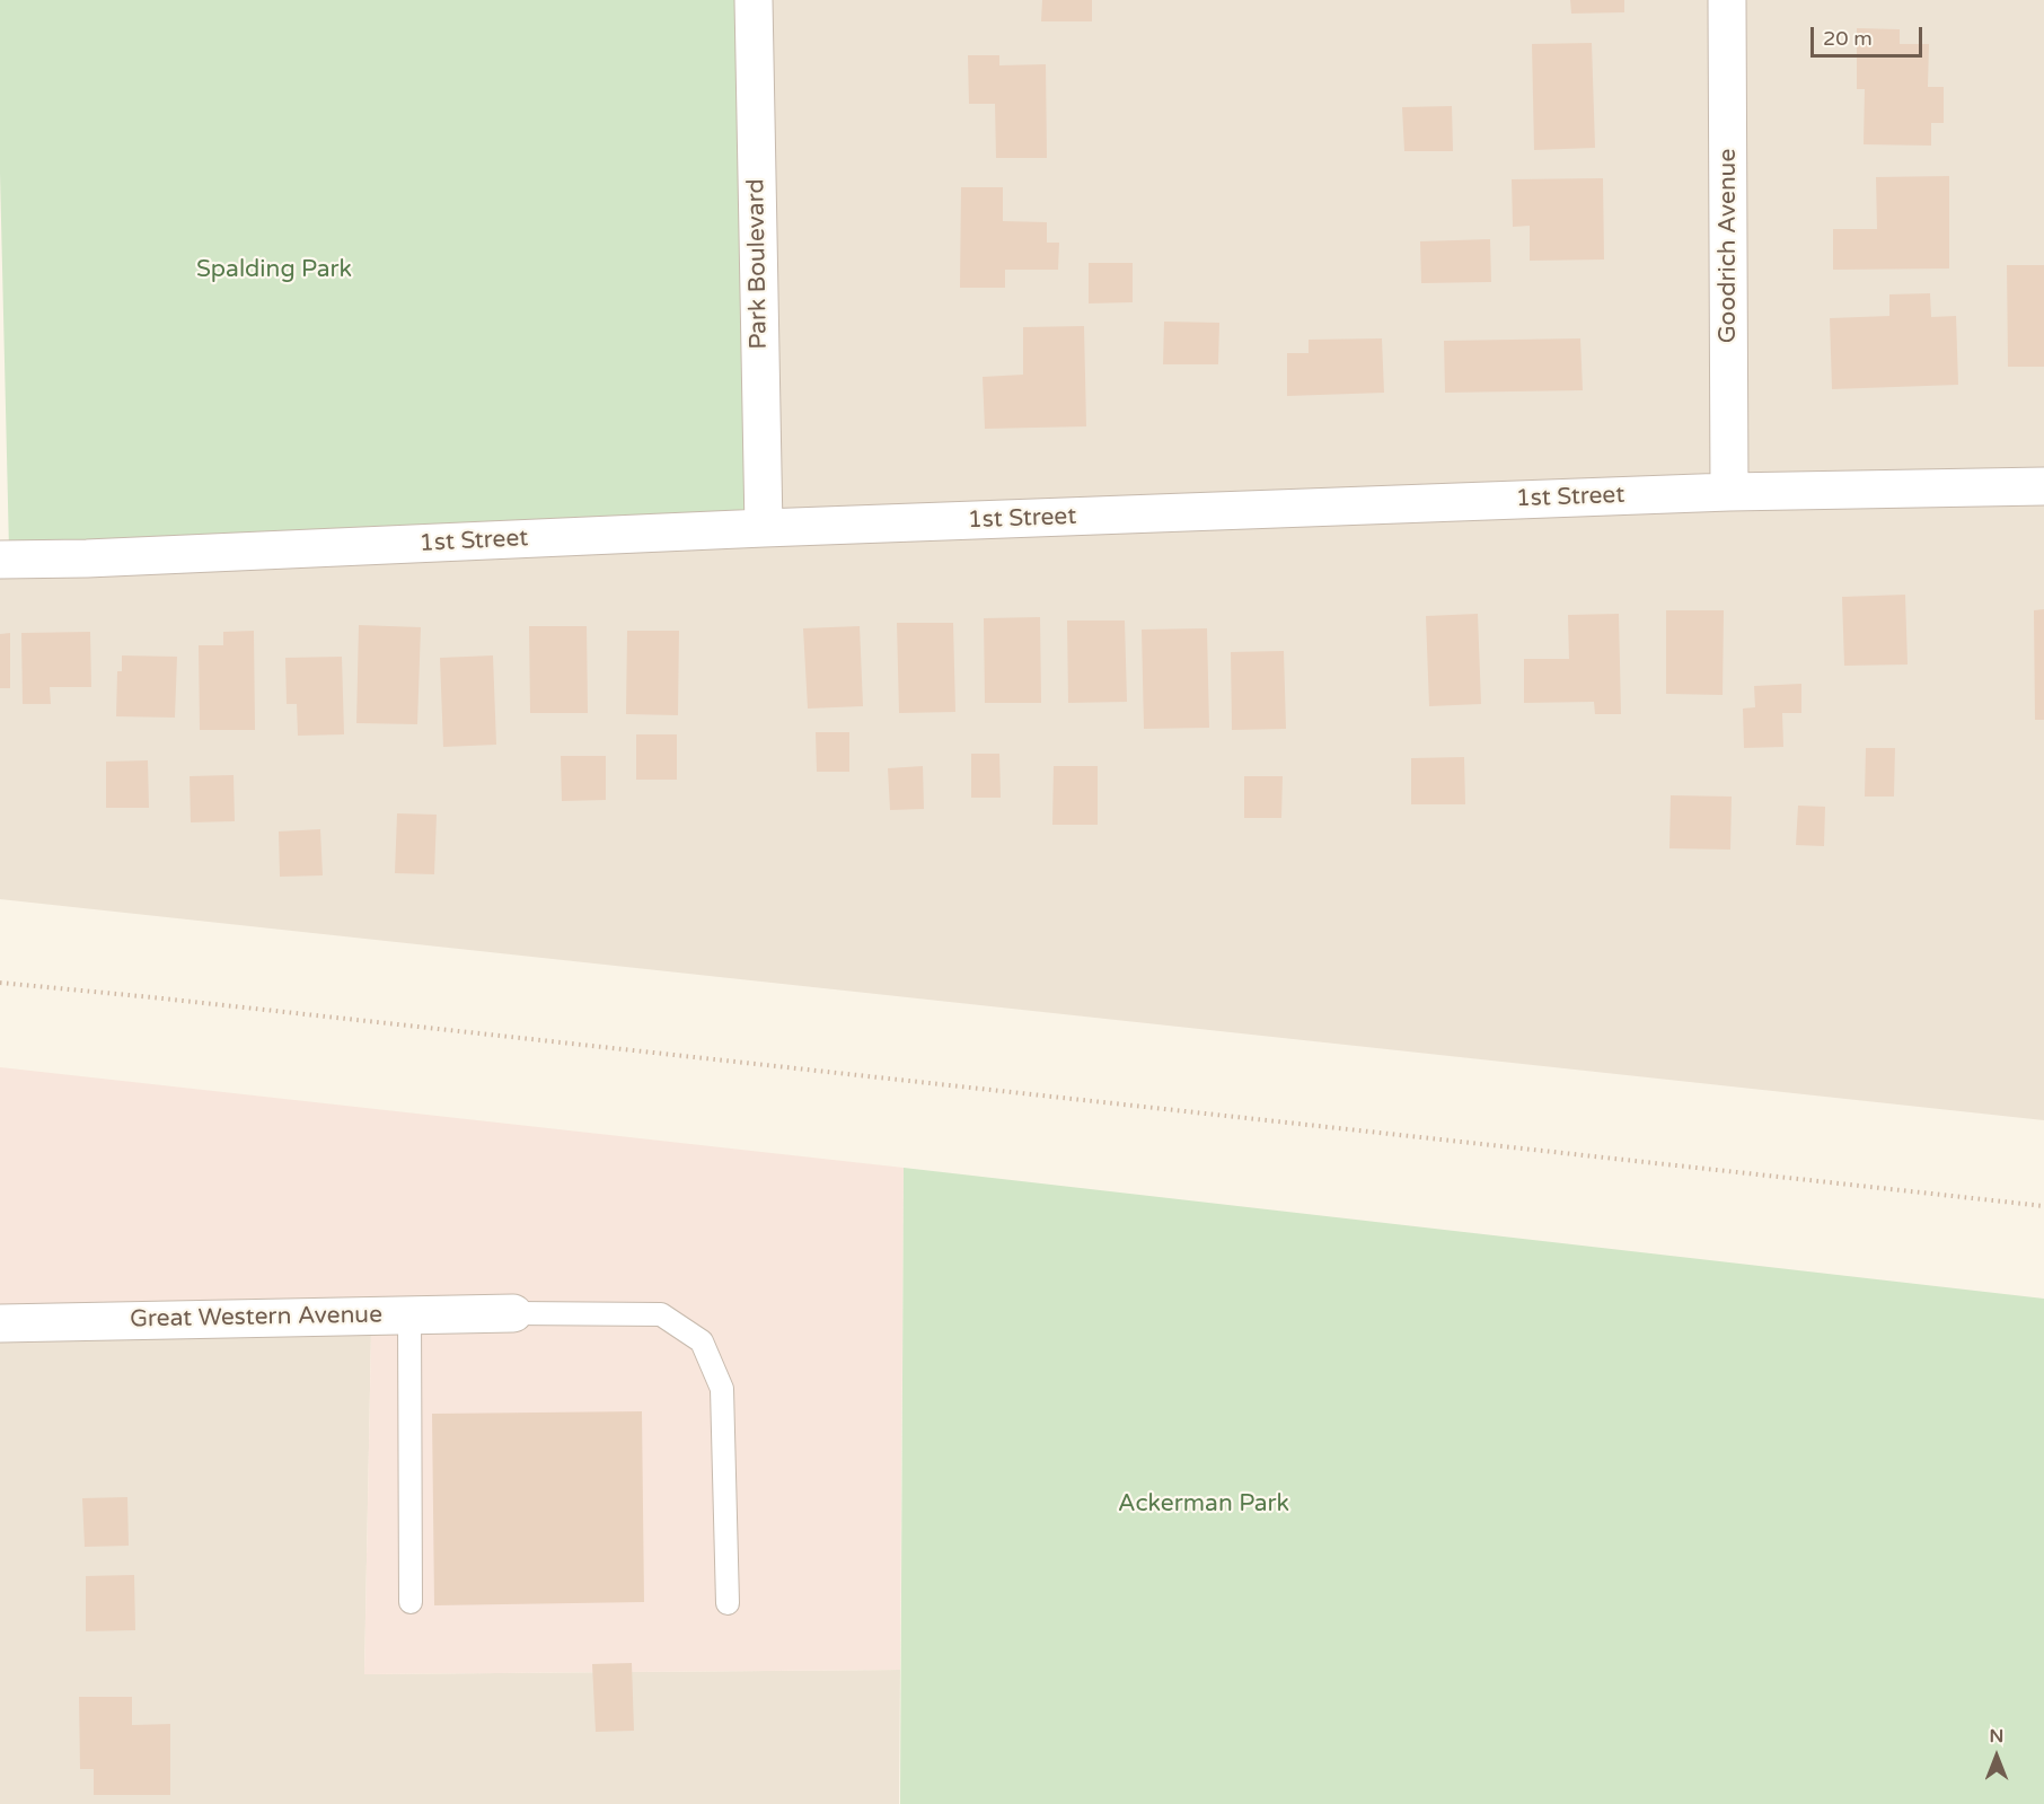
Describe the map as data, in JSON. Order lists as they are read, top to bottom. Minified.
{"streets":{"street":["Goodrich Avenue","Park Boulevard","1st Street","Great Western Avenue"]},"crossings":[["Goodrich Avenue","1st Street"],["Park Boulevard","1st Street"]],"parks":["Spalding Park","Ackerman Park"],"scale_bar":"20 m","north":"top"}
